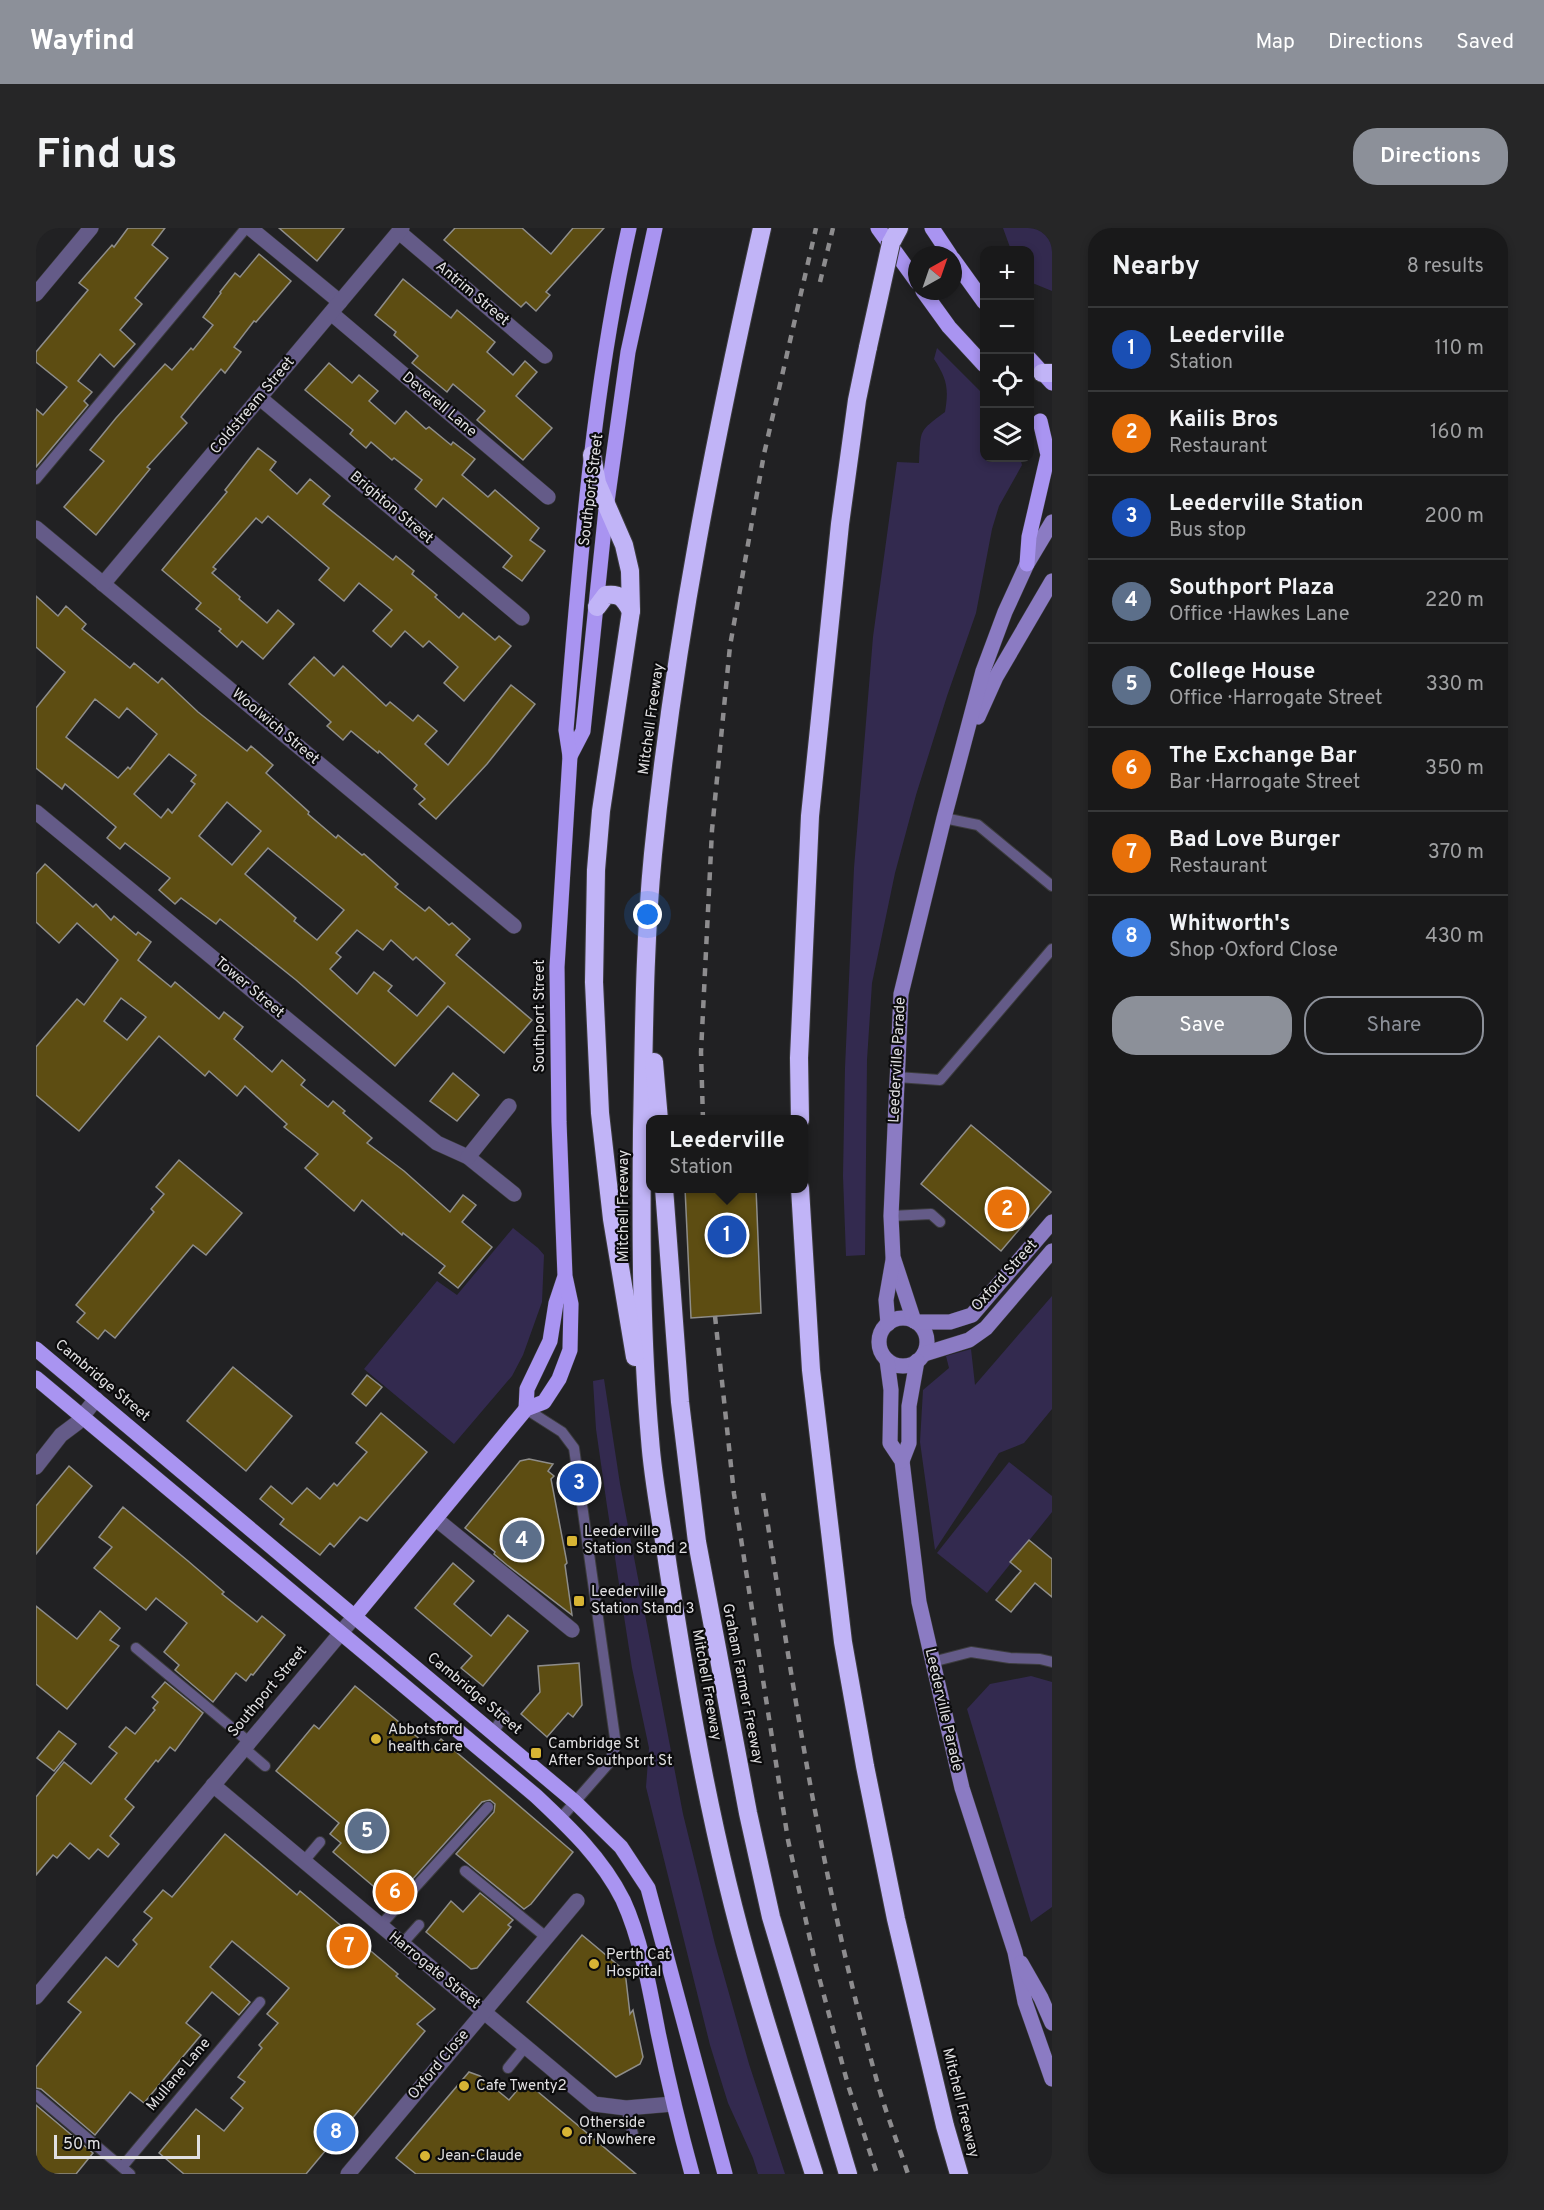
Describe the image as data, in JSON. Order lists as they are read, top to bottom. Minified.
{"streets":{"highway":["Mitchell Freeway","Graham Farmer Freeway"],"main road":["Southport Street","Leederville Parade","Oxford Street","Cambridge Street"],"street":["Antrim Street","Deverell Lane","Coldstream Street","Brighton Street","Woolwich Street","Tower Street","Harrogate Street","Oxford Close"],"lane":["Mullane Lane"]},"crossings":[["Antrim Street","Coldstream Street"],["Deverell Lane","Coldstream Street"],["Coldstream Street","Brighton Street"],["Coldstream Street","Woolwich Street"],["Southport Street","Cambridge Street"],["Southport Street","Harrogate Street"],["Leederville Parade","Oxford Street"],["Harrogate Street","Oxford Close"]],"places":{"transit":["Leederville Station Stand 2","Leederville Station Stand 3","Cambridge St After Southport St"],"other":["Abbotsford health care","Perth Cat Hospital","Cafe Twenty2","Otherside of Nowhere","Jean-Claude"]},"scale_bar":"50 m","north":"top right","page":{"header":"Wayfind","nav":["Map","Directions","Saved"],"buttons":["Directions",["Save","Share"]],"title":"Find us","heading":["Nearby","8 results"],"map_buttons":["+","−"],"list":[{"mark":"1","name":"Leederville","note":"Station","value":"110 m"},{"mark":"2","name":"Kailis Bros","note":"Restaurant","value":"160 m"},{"mark":"3","name":"Leederville Station","note":"Bus stop","value":"200 m"},{"mark":"4","name":"Southport Plaza","note":"Office · Hawkes Lane","value":"220 m"},{"mark":"5","name":"College House","note":"Office · Harrogate Street","value":"330 m"},{"mark":"6","name":"The Exchange Bar","note":"Bar · Harrogate Street","value":"350 m"},{"mark":"7","name":"Bad Love Burger","note":"Restaurant","value":"370 m"},{"mark":"8","name":"Whitworth's","note":"Shop · Oxford Close","value":"430 m"}],"popup":["Leederville","Station"],"pins":["2","1","3","4","5","6","7","8"],"scale":"50 m"}}
